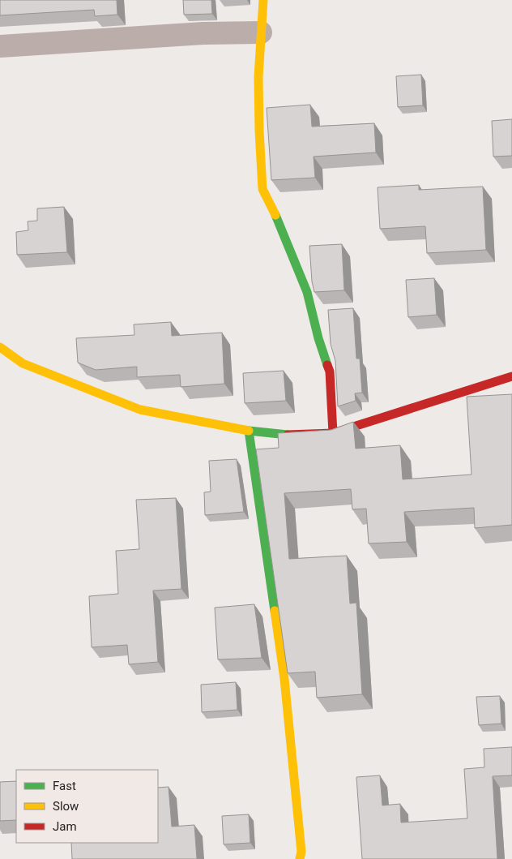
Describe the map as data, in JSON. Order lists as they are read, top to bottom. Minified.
{"legend":["Fast","Slow","Jam"]}
